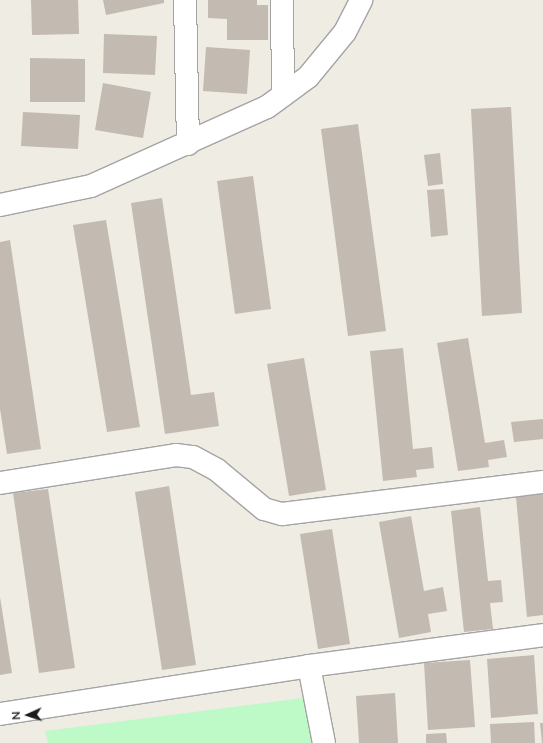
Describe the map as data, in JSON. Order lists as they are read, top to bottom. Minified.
{"north":"left"}
